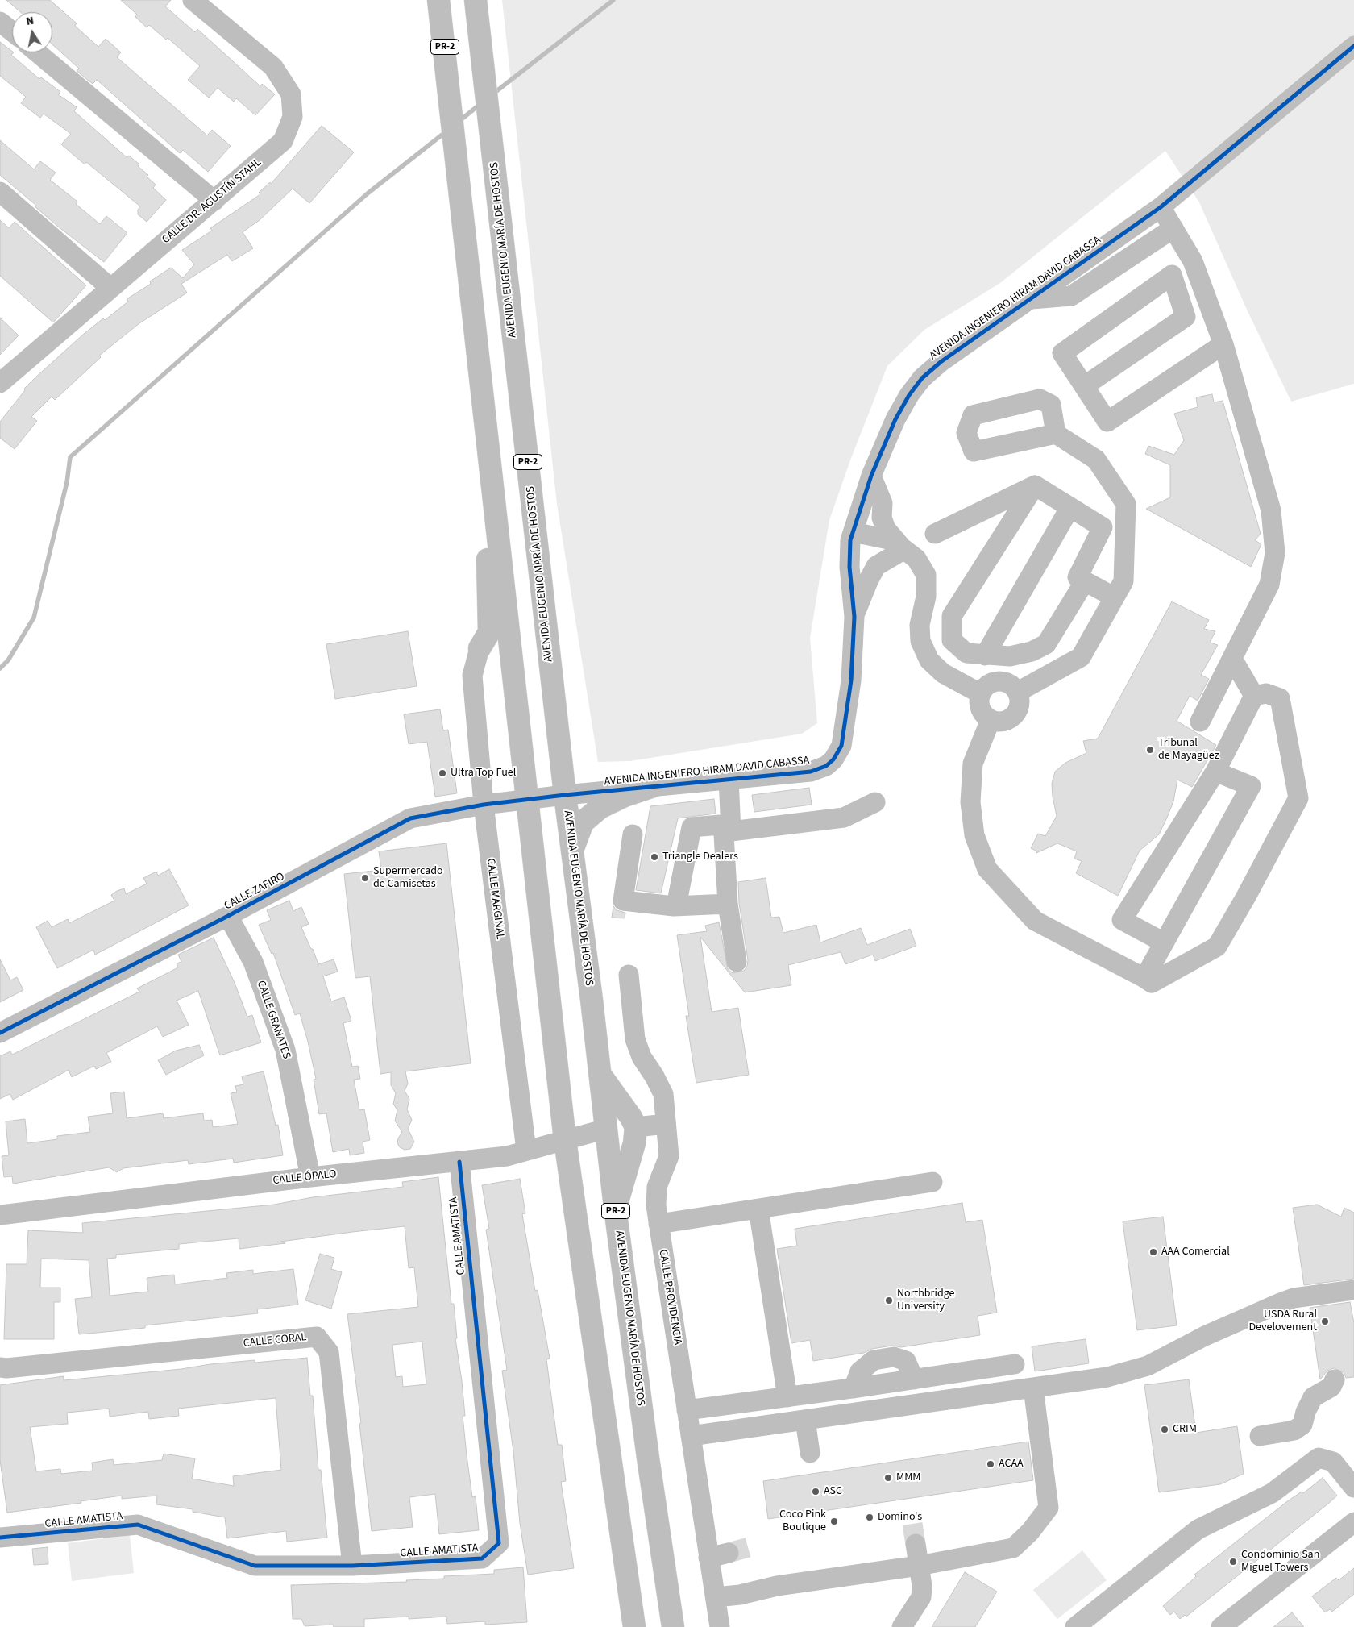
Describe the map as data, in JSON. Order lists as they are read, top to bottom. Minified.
{"streets":{"highway":["PR-2","AVENIDA EUGENIO MARÍA DE HOSTOS"],"street":["CALLE DR. AGUSTÍN STAHL","AVENIDA INGENIERO HIRAM DAVID CABASSA","CALLE ZAFIRO","CALLE MARGINAL","CALLE GRANATES","CALLE ÓPALO","CALLE AMATISTA","CALLE PROVIDENCIA","CALLE CORAL"]},"crossings":[["PR-2","AVENIDA INGENIERO HIRAM DAVID CABASSA"],["PR-2","CALLE ZAFIRO"],["PR-2","CALLE ÓPALO"],["AVENIDA EUGENIO MARÍA DE HOSTOS","AVENIDA INGENIERO HIRAM DAVID CABASSA"],["AVENIDA EUGENIO MARÍA DE HOSTOS","CALLE ÓPALO"],["AVENIDA INGENIERO HIRAM DAVID CABASSA","CALLE ZAFIRO"],["CALLE ZAFIRO","CALLE MARGINAL"],["CALLE ZAFIRO","CALLE GRANATES"],["CALLE MARGINAL","CALLE ÓPALO"],["CALLE GRANATES","CALLE ÓPALO"],["CALLE ÓPALO","CALLE AMATISTA"],["CALLE AMATISTA","CALLE CORAL"]],"places":["Tribunal de Mayagüez","Ultra Top Fuel","Triangle Dealers","Supermercado de Camisetas","AAA Comercial","Northbridge University","USDA Rural Develovement","CRIM","ACAA","MMM","ASC","Domino's","Coco Pink Boutique","Condominio San Miguel Towers"],"north":"top"}
